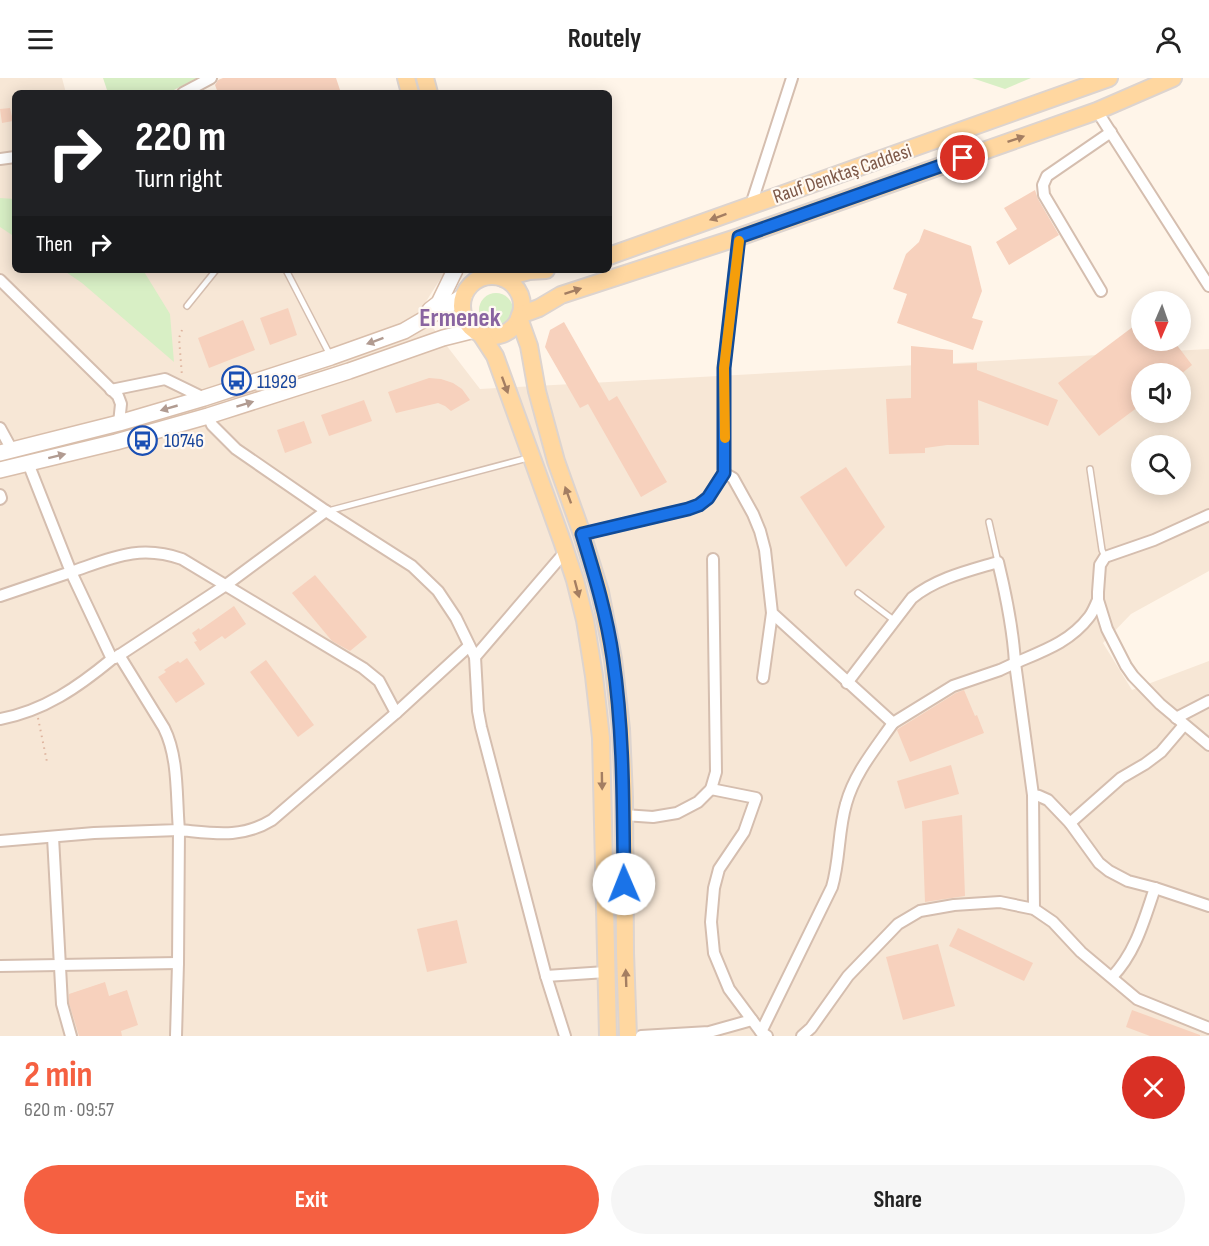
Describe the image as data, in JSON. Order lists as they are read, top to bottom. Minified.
{"streets":{"main road":["Rauf Denktaş Caddesi"]},"districts":["Ermenek"],"places":{"bus stop":["11929","10746"]},"north":"bottom","page":{"header":"Routely","turn":["220 m","Turn right"],"then":"Then","heading":["2 min","620 m · 09:57"],"buttons":["Exit","Share"]}}
